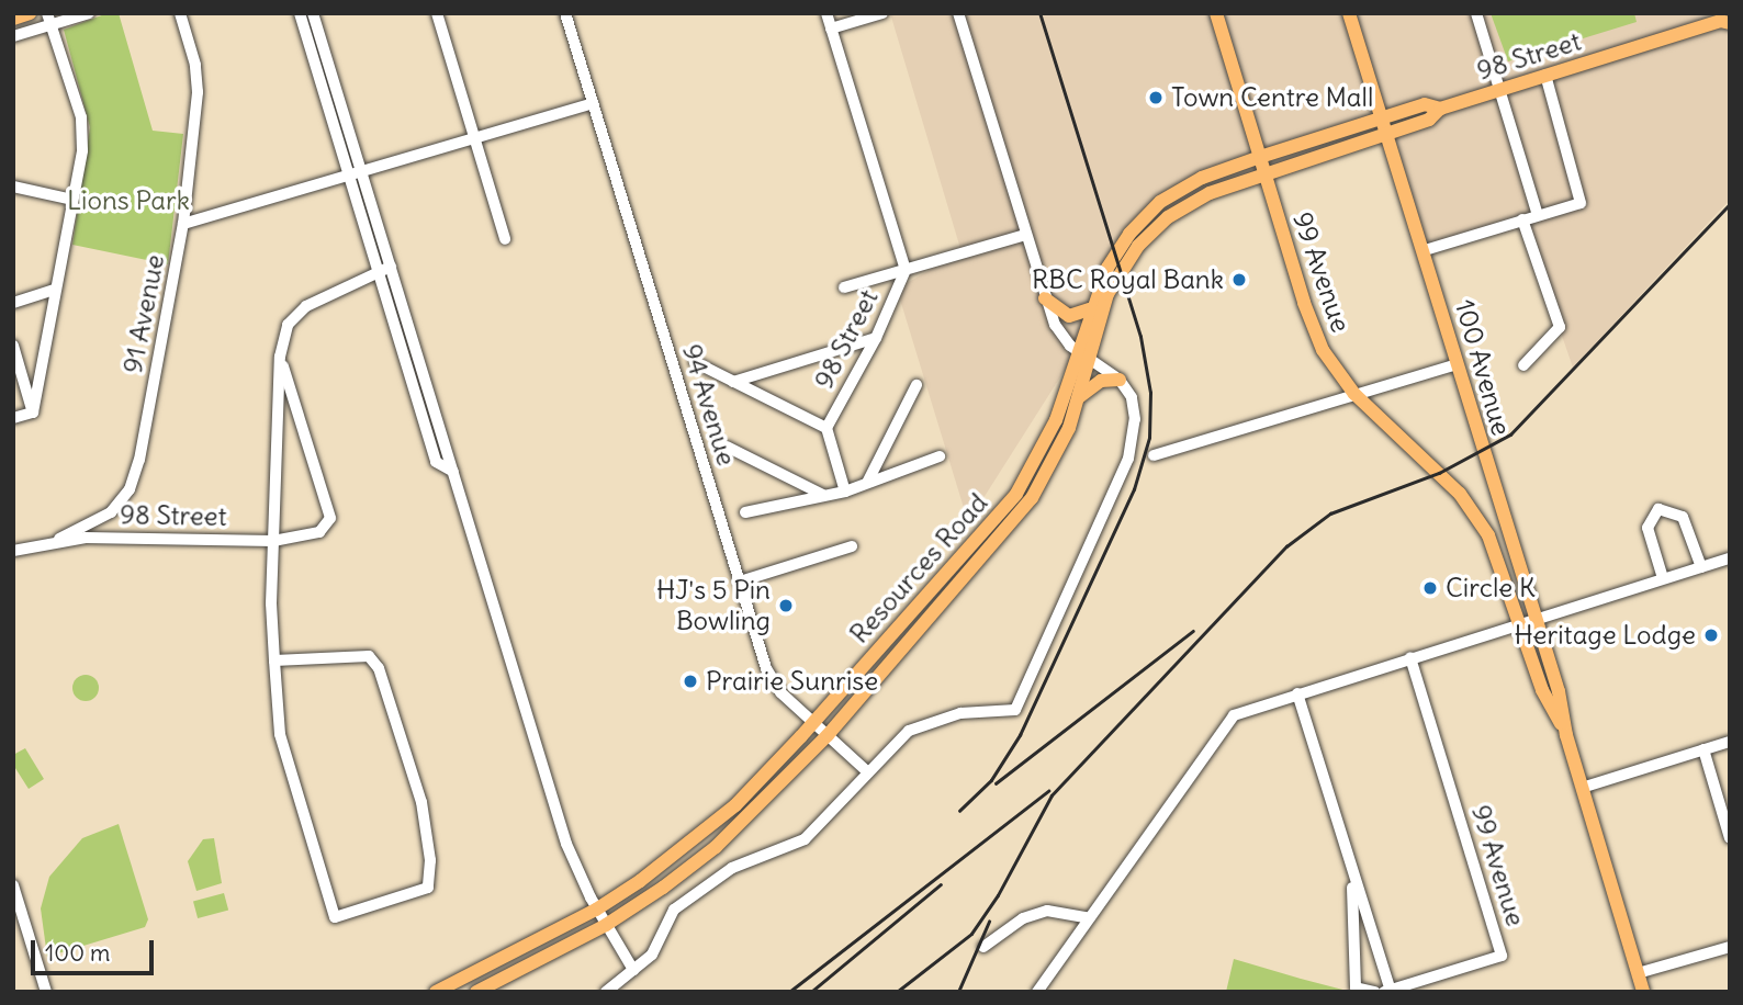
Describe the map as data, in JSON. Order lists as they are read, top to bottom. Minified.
{"streets":{"main road":["98 Street","99 Avenue","100 Avenue","Resources Road"],"street":["91 Avenue","94 Avenue"]},"crossings":[["98 Street","99 Avenue"],["98 Street","91 Avenue"],["98 Street","100 Avenue"],["98 Street","Resources Road"],["99 Avenue","100 Avenue"],["99 Avenue","Resources Road"],["94 Avenue","Resources Road"]],"parks":["Lions Park"],"places":["Town Centre Mall","RBC Royal Bank","Circle K","HJ's 5 Pin Bowling","Heritage Lodge","Prairie Sunrise"],"scale_bar":"100 m"}
